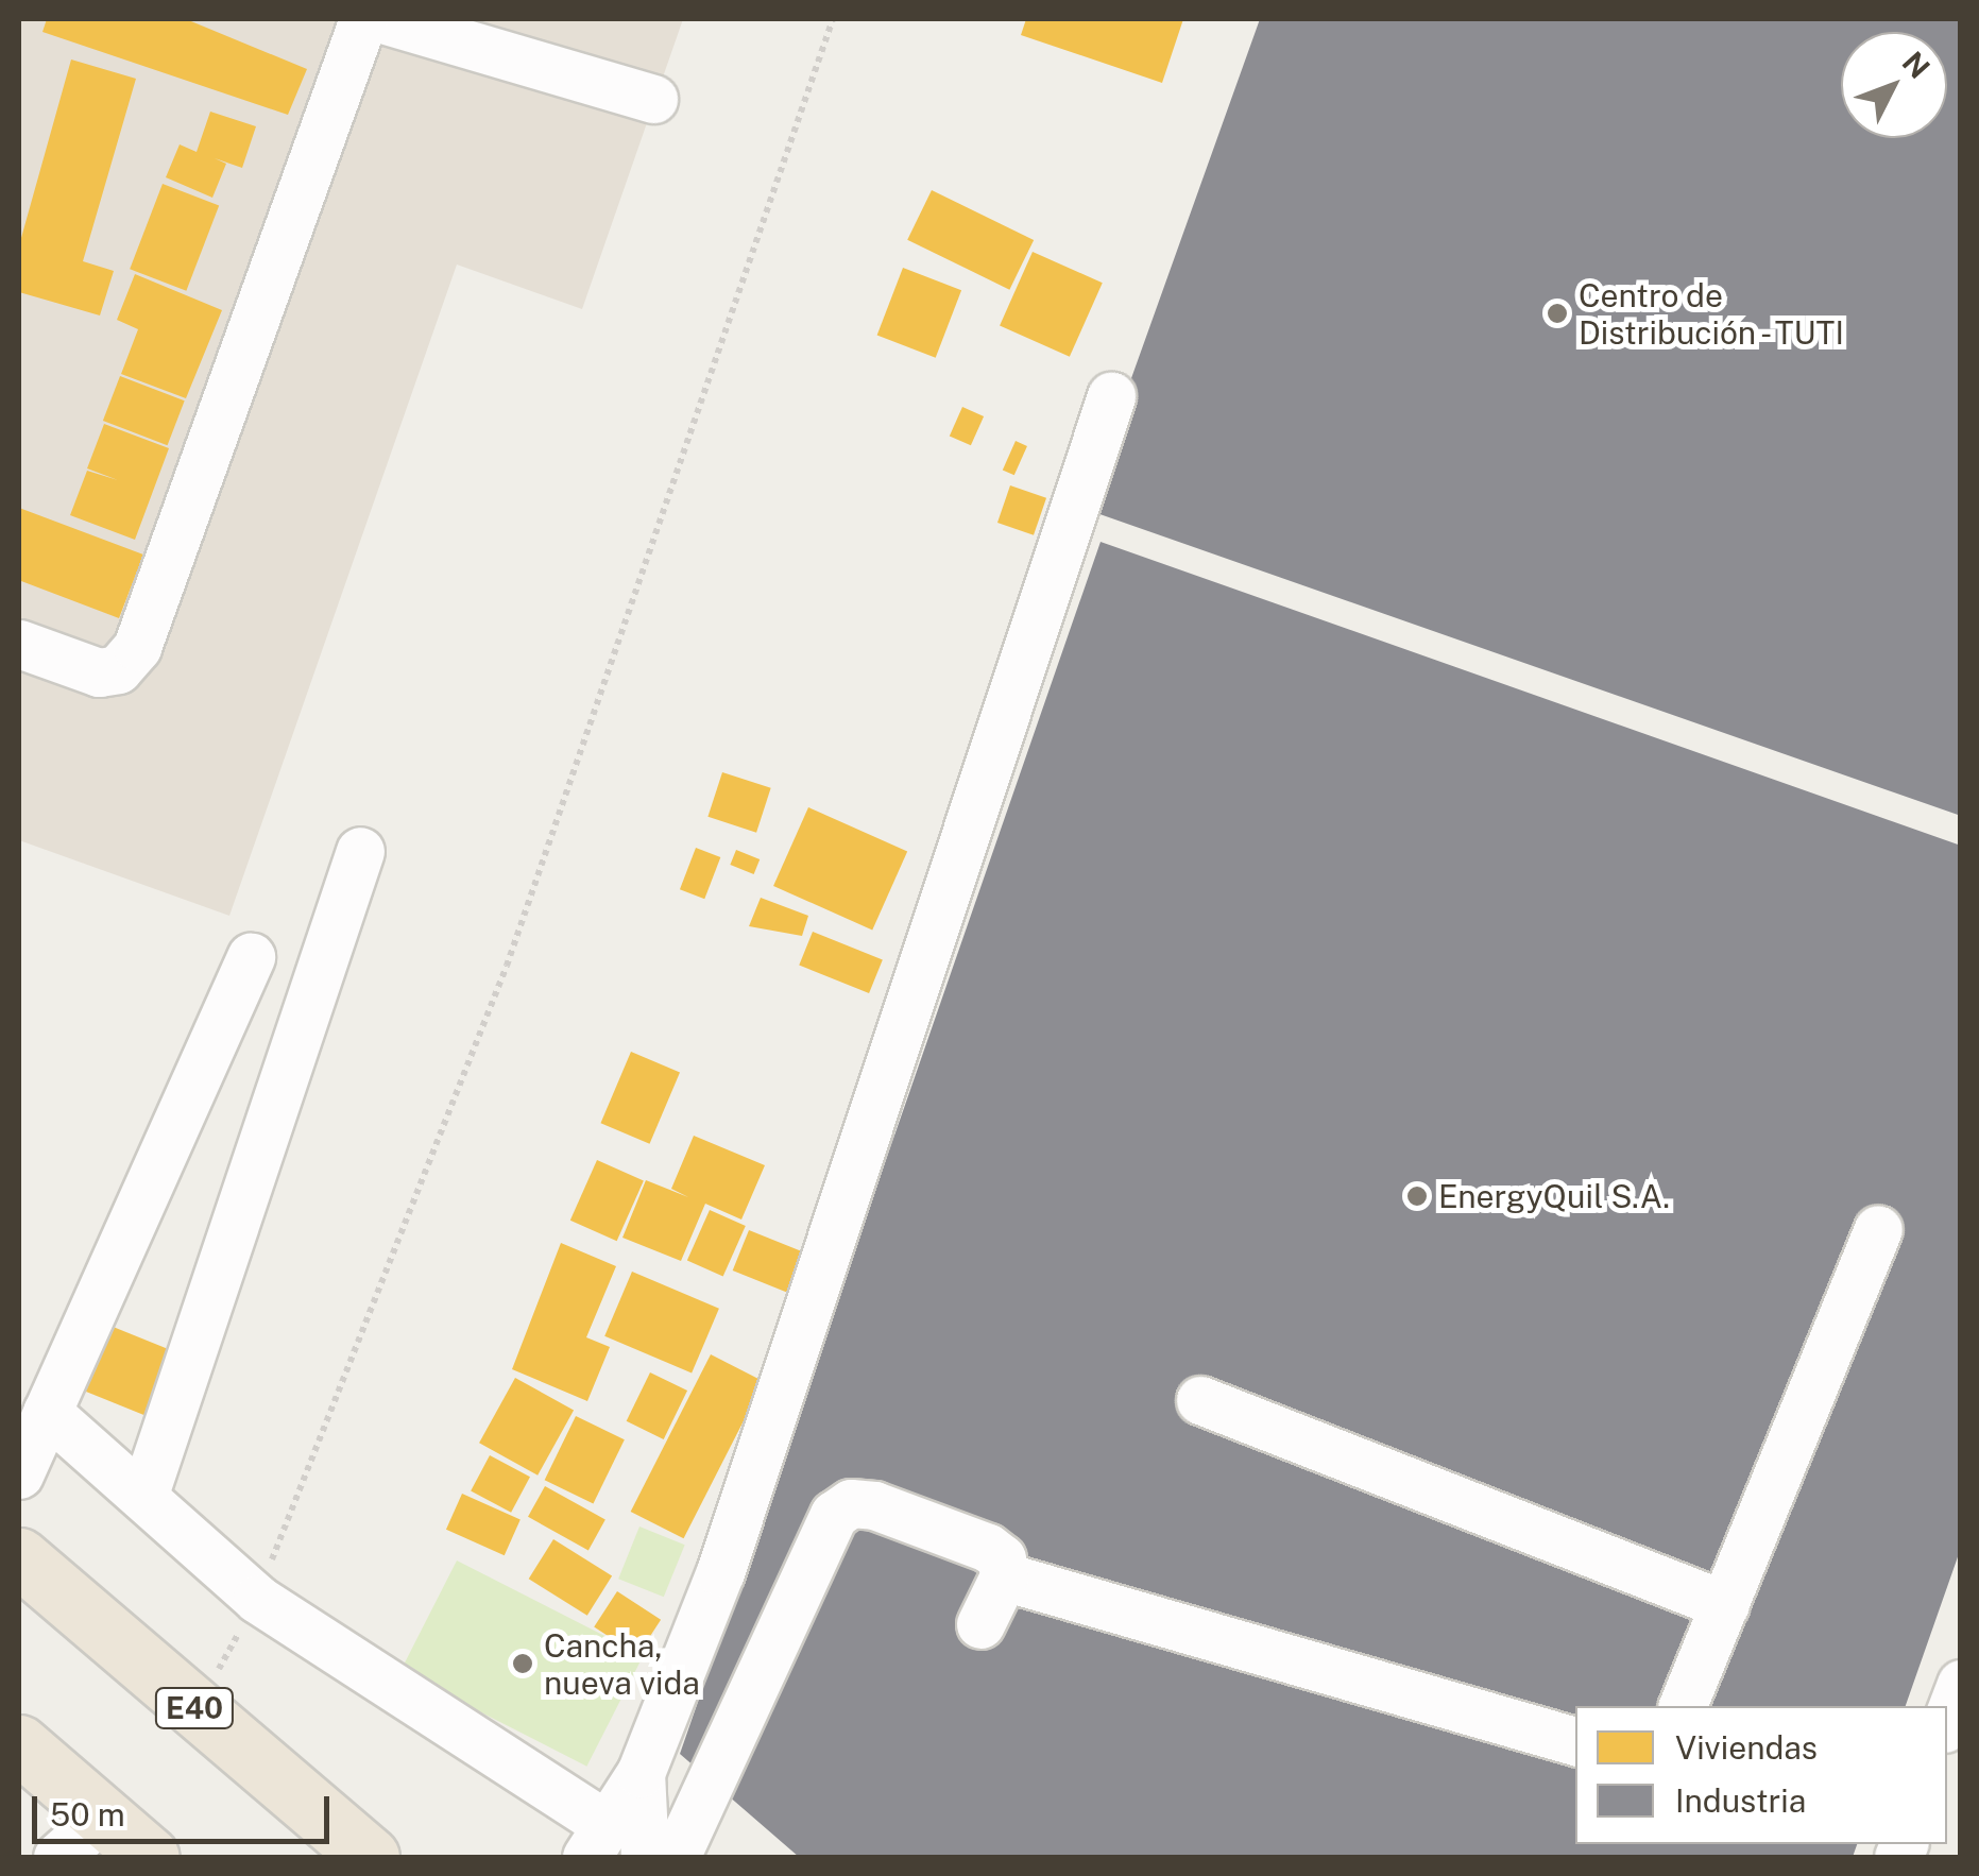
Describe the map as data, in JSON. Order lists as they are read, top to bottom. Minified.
{"streets":{"highway":["E40"]},"places":["Centro de Distribución - TUTI","EnergyQuil S.A.","Cancha, nueva vida"],"legend":["Viviendas","Industria"],"scale_bar":"50 m","north":"top right"}
